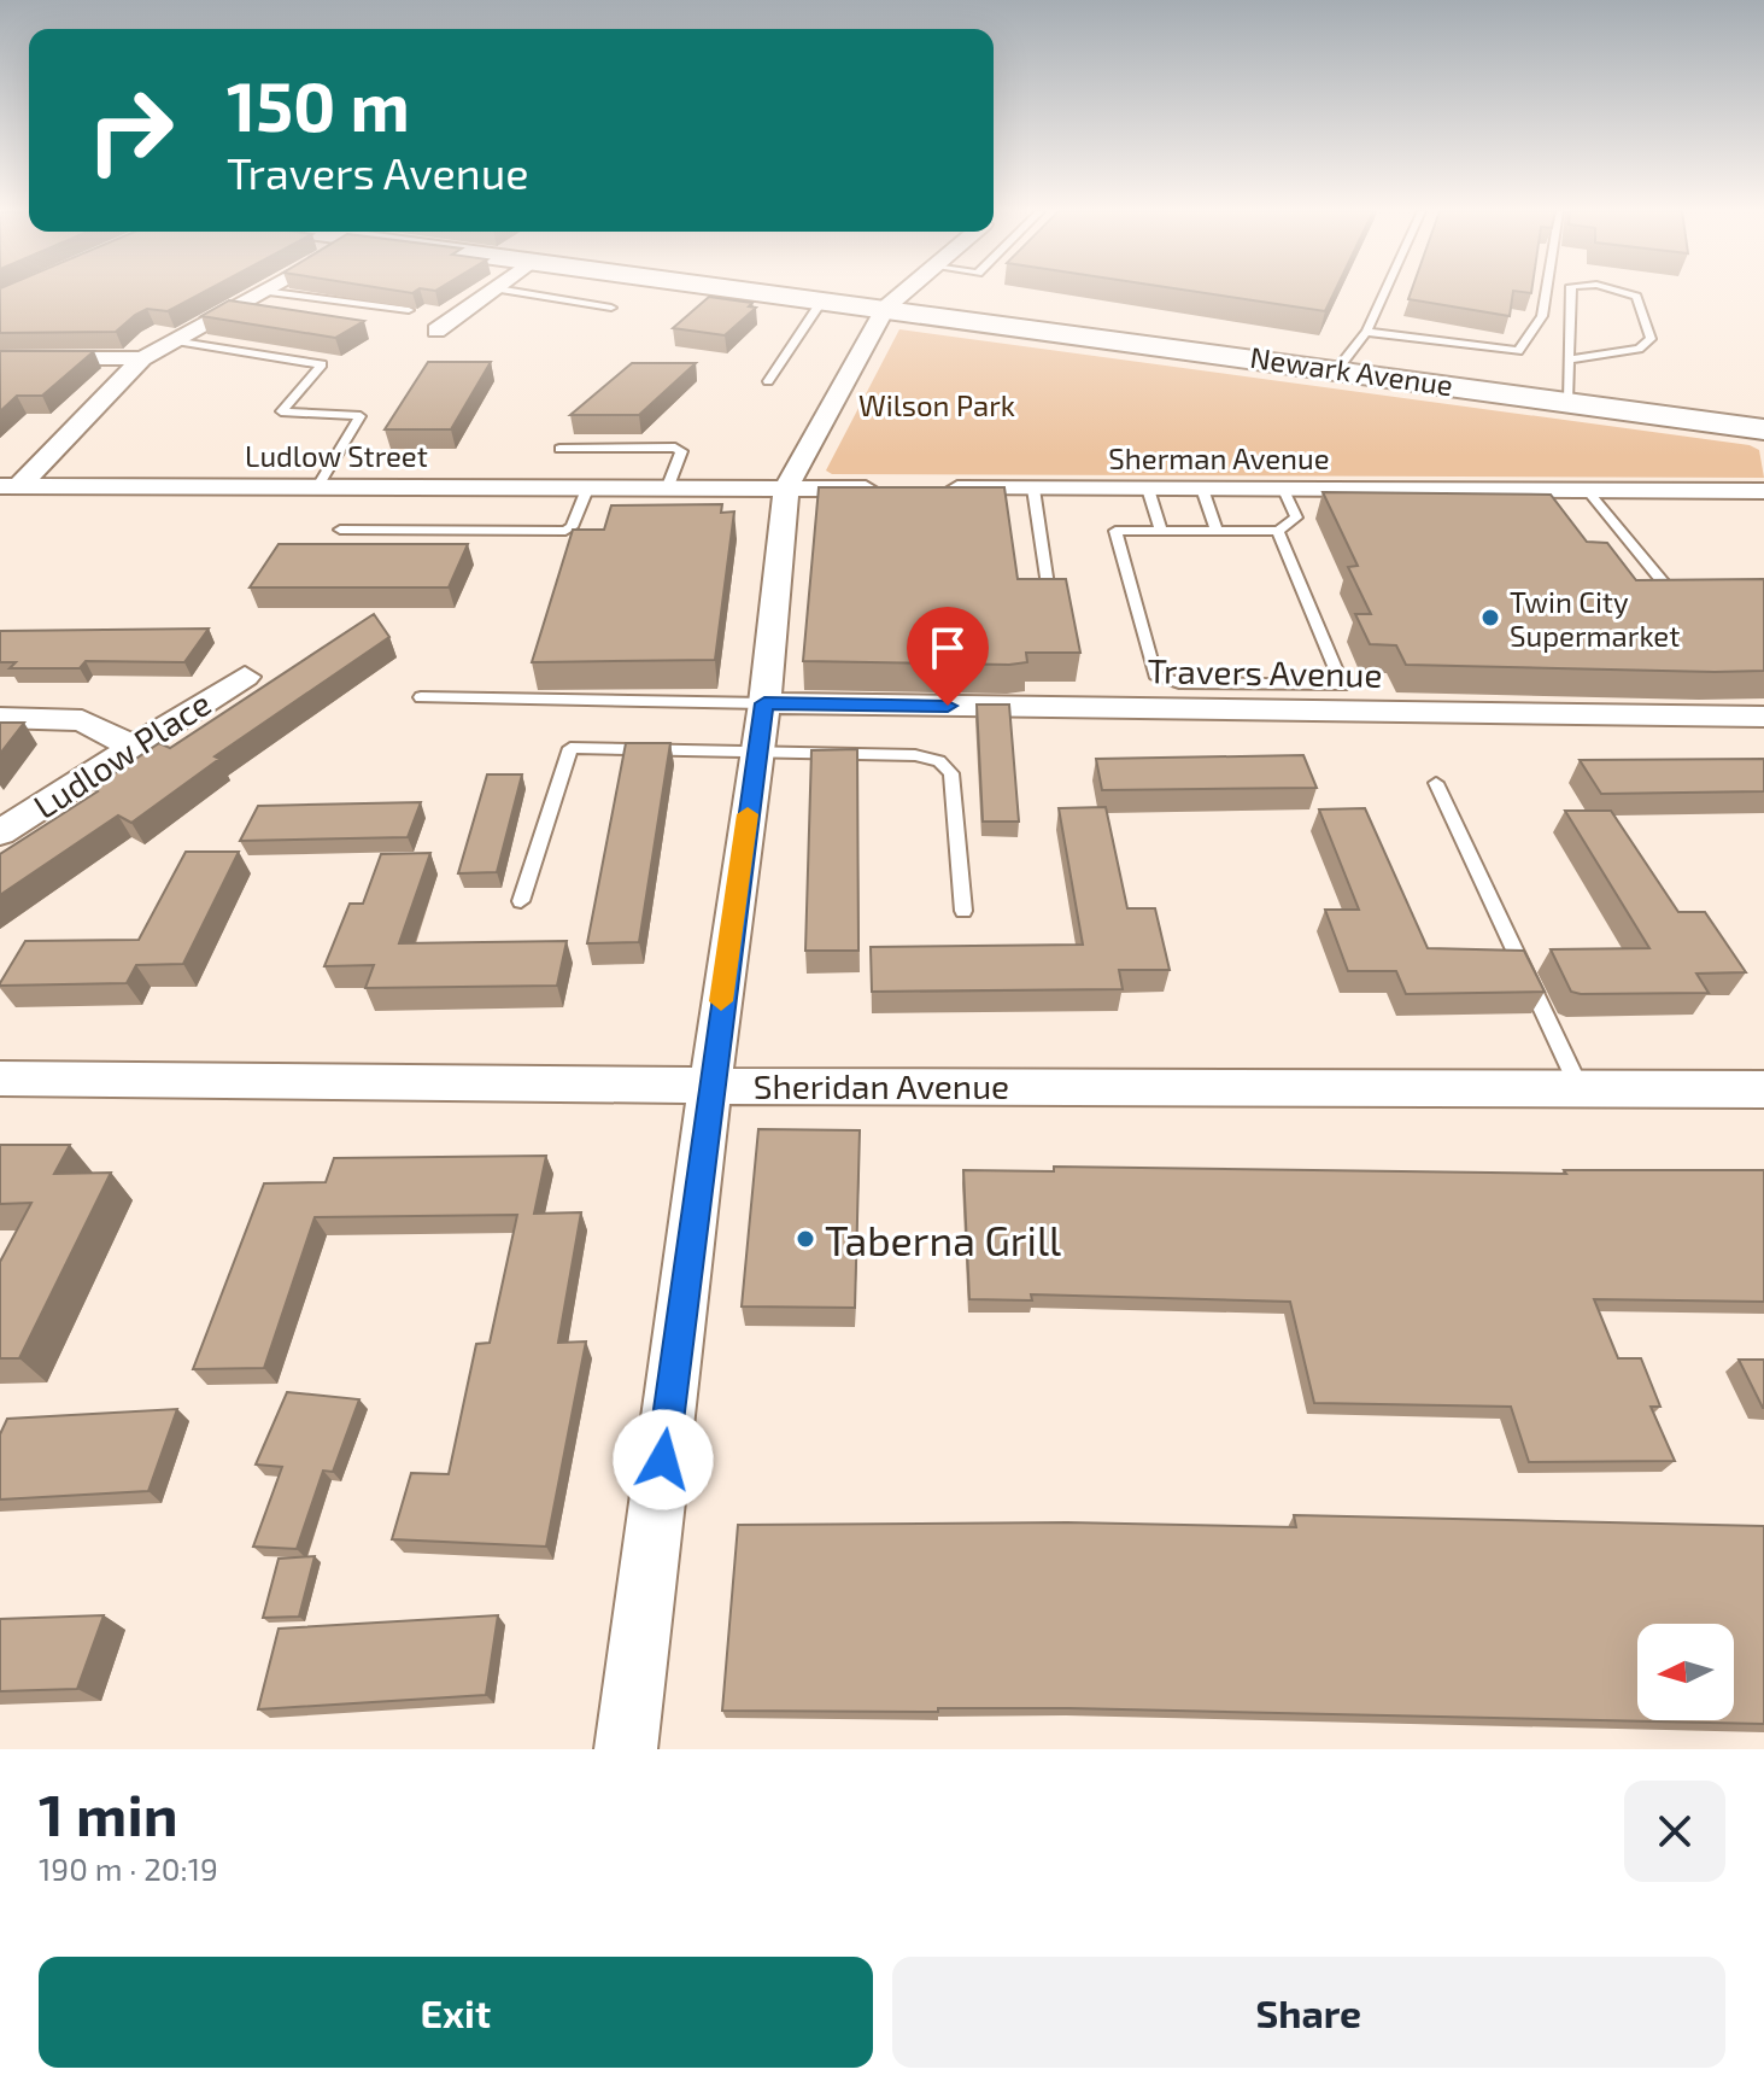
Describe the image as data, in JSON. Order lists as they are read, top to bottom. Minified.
{"streets":{"main road":["Newark Avenue"],"street":["Ludlow Street","Sherman Avenue","Travers Avenue","Ludlow Place","Sheridan Avenue"]},"parks":["Wilson Park"],"places":["Twin City Supermarket","Taberna Grill"],"north":"left","page":{"turn":["150 m","Travers Avenue"],"heading":["1 min","190 m · 20:19"],"buttons":["Exit","Share"]}}
